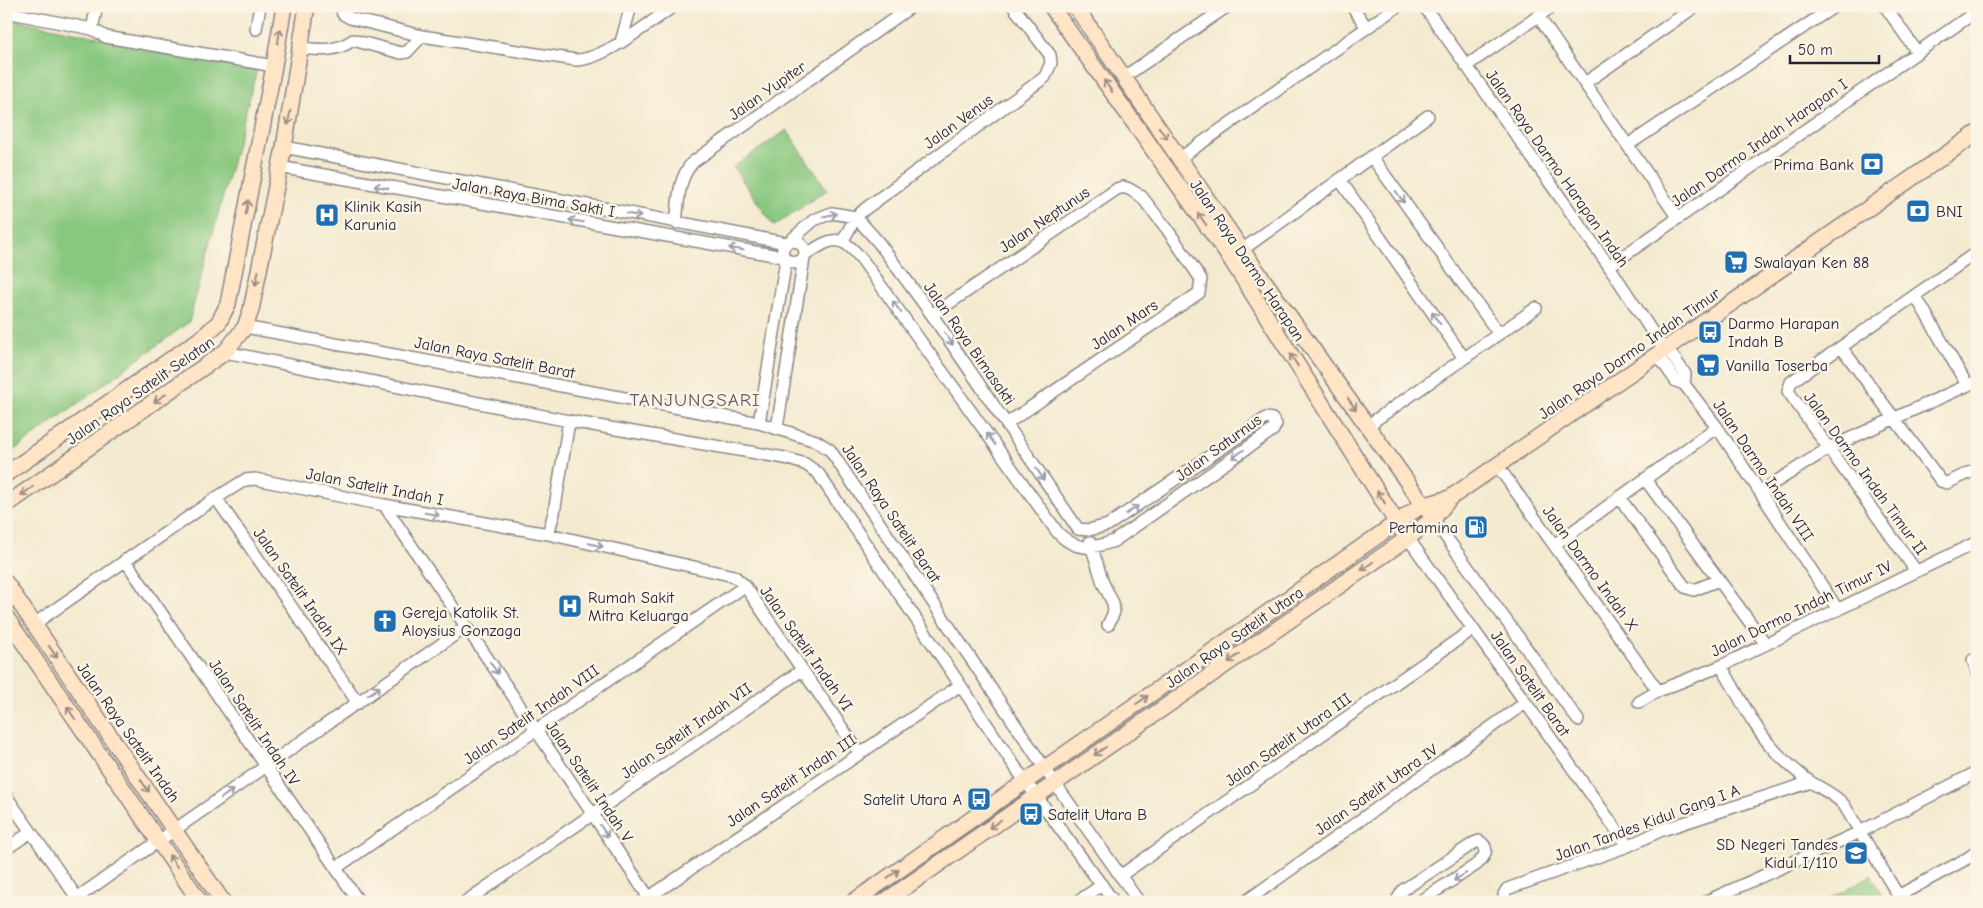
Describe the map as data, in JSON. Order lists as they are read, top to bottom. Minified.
{"streets":{"street":["Jalan Yupiter","Jalan Venus","Jalan Darmo Indah Harapan I","Jalan Raya Darmo Harapan Indah","Jalan Raya Bima Sakti I","Jalan Neptunus","Jalan Raya Darmo Harapan","Jalan Mars","Jalan Raya Bimasakti","Jalan Raya Darmo Indah Timur","Jalan Raya Satelit Barat","Jalan Raya Satelit Selatan","Jalan Saturnus","Jalan Darmo Indah VIII","Jalan Darmo Indah Timur II","Jalan Satelit Indah I","Jalan Darmo Indah X","Jalan Satelit Indah IX","Jalan Darmo Indah Timur IV","Jalan Raya Satelit Utara","Jalan Satelit Indah VI","Jalan Satelit Barat","Jalan Satelit Indah VIII","Jalan Satelit Indah IV","Jalan Satelit Indah VII","Jalan Raya Satelit Indah","Jalan Satelit Utara III","Jalan Satelit Indah III","Jalan Satelit Indah V","Jalan Satelit Utara IV","Jalan Tandes Kidul Gang I A"]},"crossings":[["Jalan Yupiter","Jalan Raya Bima Sakti I"],["Jalan Venus","Jalan Raya Bimasakti"],["Jalan Darmo Indah Harapan I","Jalan Raya Darmo Harapan Indah"],["Jalan Raya Darmo Harapan Indah","Jalan Raya Darmo Indah Timur"],["Jalan Raya Darmo Harapan Indah","Jalan Darmo Indah VIII"],["Jalan Raya Bima Sakti I","Jalan Raya Satelit Selatan"],["Jalan Neptunus","Jalan Mars"],["Jalan Neptunus","Jalan Raya Bimasakti"],["Jalan Raya Darmo Harapan","Jalan Raya Darmo Indah Timur"],["Jalan Raya Darmo Harapan","Jalan Raya Satelit Utara"],["Jalan Raya Darmo Harapan","Jalan Satelit Barat"],["Jalan Mars","Jalan Raya Bimasakti"],["Jalan Raya Bimasakti","Jalan Saturnus"],["Jalan Raya Darmo Indah Timur","Jalan Darmo Indah X"],["Jalan Raya Darmo Indah Timur","Jalan Raya Satelit Utara"],["Jalan Raya Satelit Barat","Jalan Raya Satelit Selatan"],["Jalan Raya Satelit Barat","Jalan Raya Satelit Utara"],["Jalan Darmo Indah VIII","Jalan Darmo Indah Timur IV"],["Jalan Darmo Indah Timur II","Jalan Darmo Indah Timur IV"],["Jalan Satelit Indah I","Jalan Satelit Indah IX"],["Jalan Satelit Indah I","Jalan Satelit Indah VI"],["Jalan Satelit Indah I","Jalan Satelit Indah VIII"],["Jalan Satelit Indah I","Jalan Satelit Indah IV"],["Jalan Satelit Indah I","Jalan Raya Satelit Indah"],["Jalan Satelit Indah I","Jalan Satelit Indah V"],["Jalan Darmo Indah X","Jalan Darmo Indah Timur IV"],["Jalan Raya Satelit Utara","Jalan Satelit Barat"],["Jalan Satelit Indah VI","Jalan Satelit Indah VIII"],["Jalan Satelit Indah VI","Jalan Satelit Indah VII"],["Jalan Satelit Indah VI","Jalan Satelit Indah III"],["Jalan Satelit Barat","Jalan Satelit Utara III"],["Jalan Satelit Barat","Jalan Satelit Utara IV"],["Jalan Satelit Barat","Jalan Tandes Kidul Gang I A"],["Jalan Satelit Indah VIII","Jalan Satelit Indah IV"],["Jalan Satelit Indah VIII","Jalan Satelit Indah V"],["Jalan Satelit Indah VII","Jalan Satelit Indah V"],["Jalan Satelit Indah III","Jalan Satelit Indah V"]],"one_way":["Jalan Satelit Indah I","Jalan Satelit Indah V"],"districts":["TANJUNGSARI"],"places":{"bank":["Prima Bank","BNI"],"hospital":["Klinik Kasih Karunia","Rumah Sakit Mitra Keluarga"],"supermarket":["Swalayan Ken 88","Vanilla Toserba"],"bus stop":["Darmo Harapan Indah B","Satelit Utara A","Satelit Utara B"],"fuel station":["Pertamina"],"church":["Gereja Katolik St. Aloysius Gonzaga"],"school or university":["SD Negeri Tandes Kidul I/110"]},"scale_bar":"50 m"}
